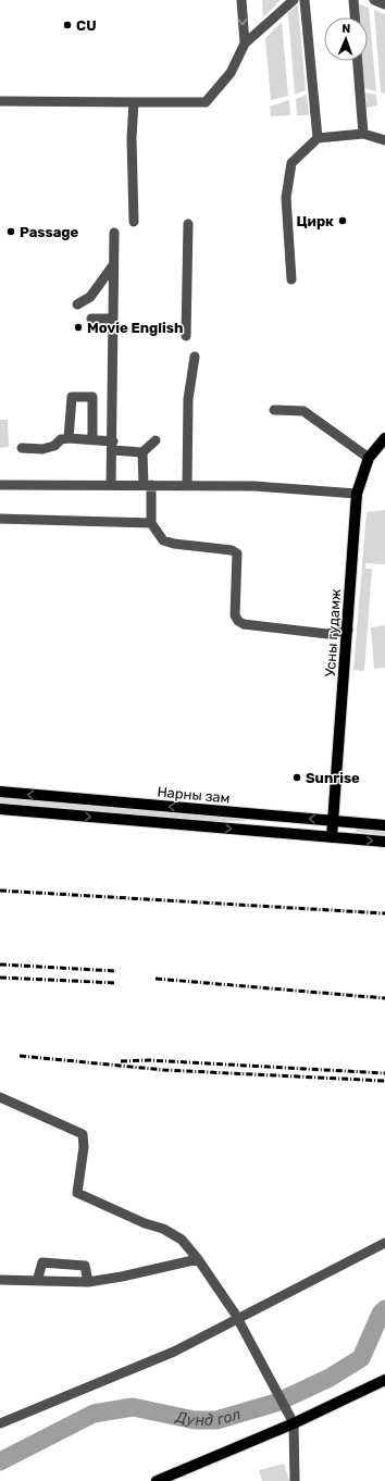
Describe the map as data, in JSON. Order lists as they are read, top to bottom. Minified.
{"streets":{"main road":["Усны гудамж","Нарны зам"]},"crossings":[["Усны гудамж","Нарны зам"]],"water":["Дунд гол"],"places":["CU","Цирк","Passage","Movie English","Sunrise"],"north":"top"}
